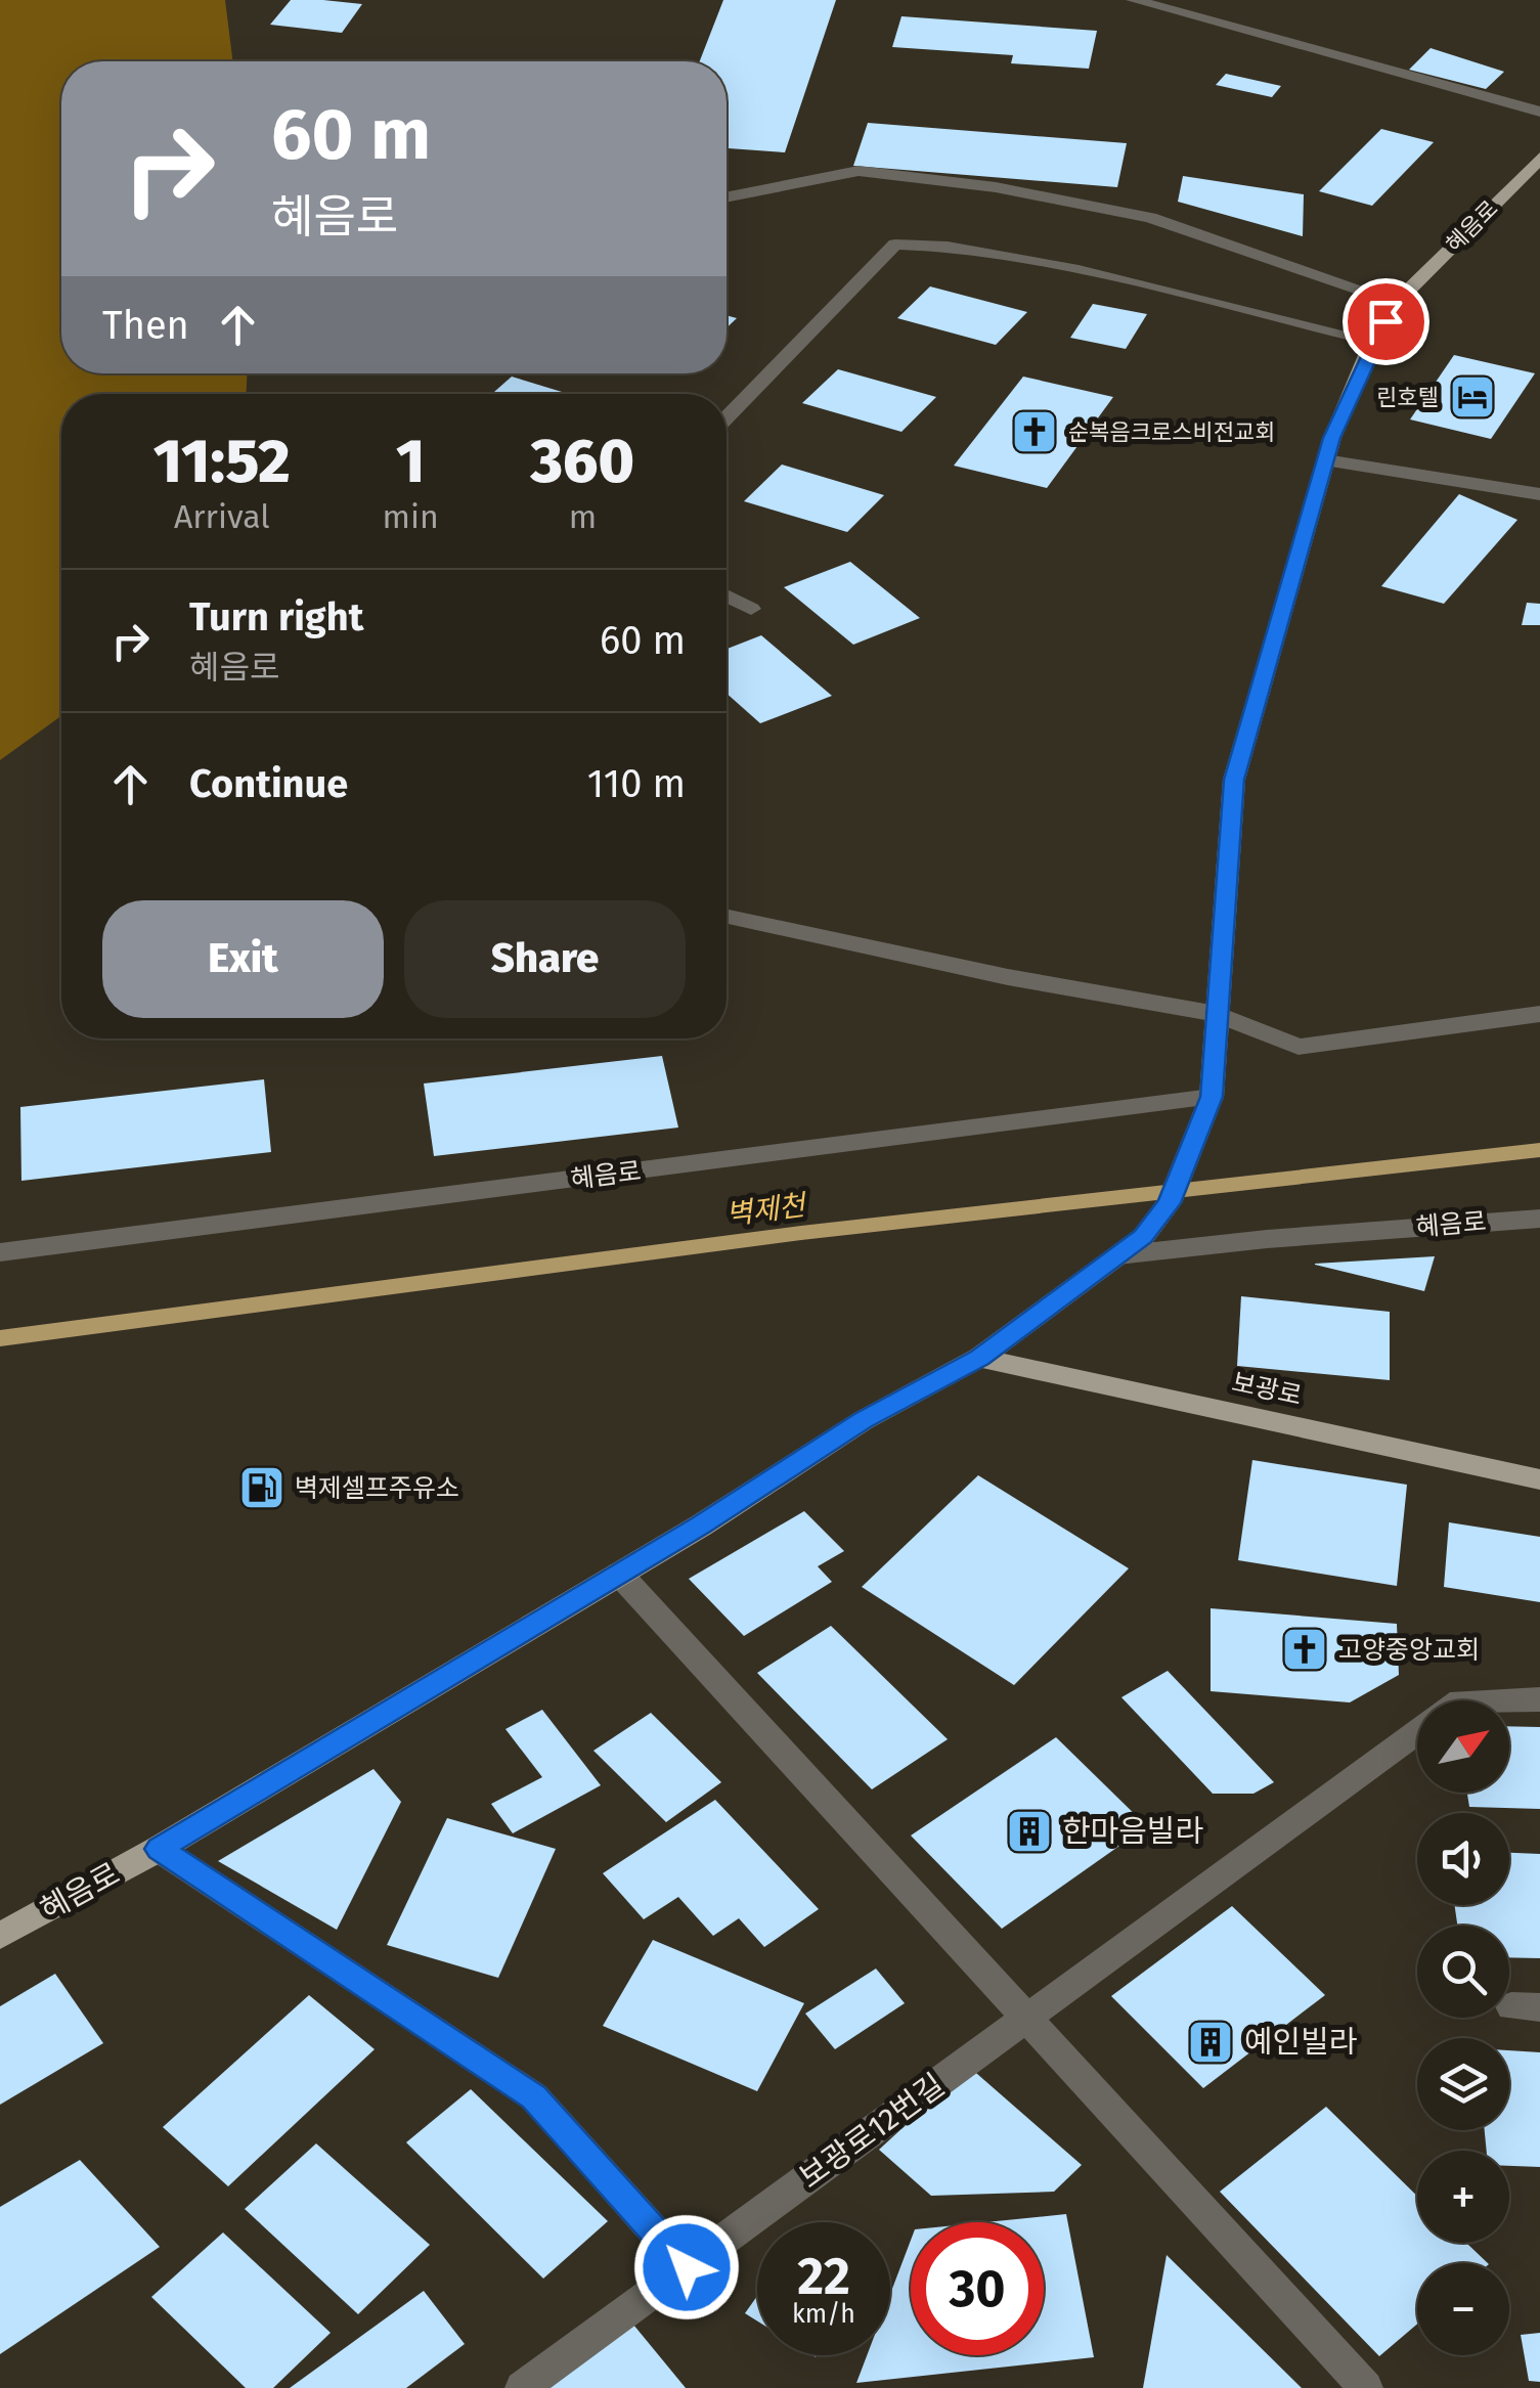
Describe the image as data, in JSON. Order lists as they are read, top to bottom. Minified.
{"streets":{"main road":["혜음로","보광로"],"street":["보광로12번길"]},"crossings":[["혜음로","보광로"]],"water":["벽제천"],"places":{"hotel":["린호텔"],"church":["순복음크로스비전교회","고양중앙교회"],"fuel station":["벽제셀프주유소"],"building":["한마음빌라","예인빌라"]},"north":"top right","page":{"turn":["60 m","혜음로"],"then":"Then","eta":["11:52","Arrival","1","min","360","m"],"list":[{"name":"Turn right","note":"혜음로","value":"60 m"},{"name":"Continue","value":"110 m"}],"buttons":["Exit","Share"],"map_buttons":["+","−"],"speed":"22 km/h","limit":"30"}}
